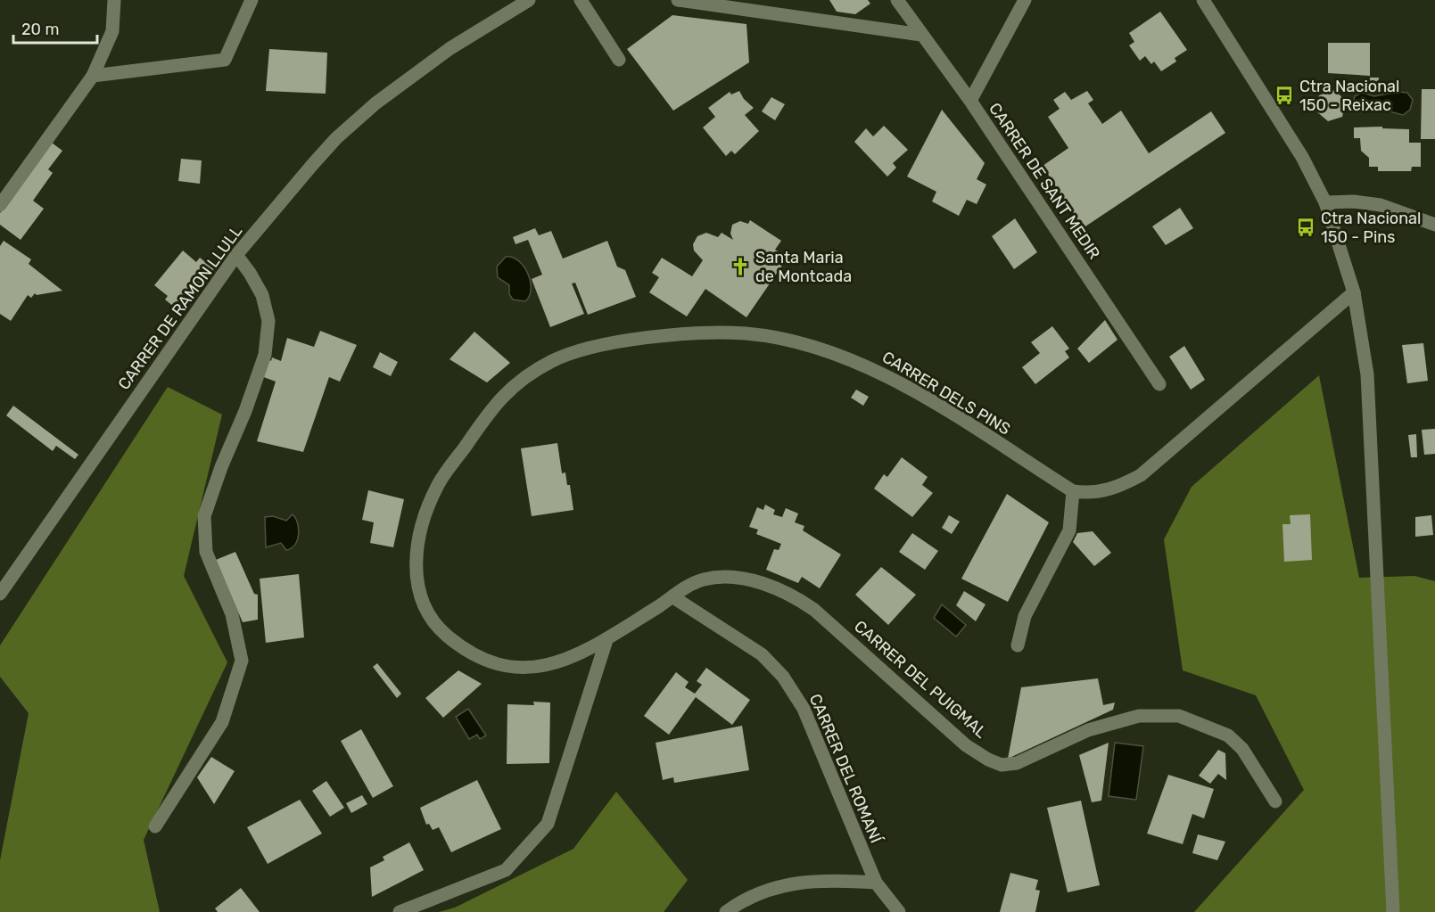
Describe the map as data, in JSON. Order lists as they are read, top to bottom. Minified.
{"streets":{"street":["CARRER DE SANT MEDIR","CARRER DE RAMON LLULL","CARRER DELS PINS","CARRER DEL PUIGMAL","CARRER DEL ROMANÍ"]},"crossings":[["CARRER DELS PINS","CARRER DEL PUIGMAL"],["CARRER DELS PINS","CARRER DEL ROMANÍ"],["CARRER DEL PUIGMAL","CARRER DEL ROMANÍ"]],"places":{"bus stop":["Ctra Nacional 150 - Reixac","Ctra Nacional 150 - Pins"],"church":["Santa Maria de Montcada"]},"scale_bar":"20 m"}
